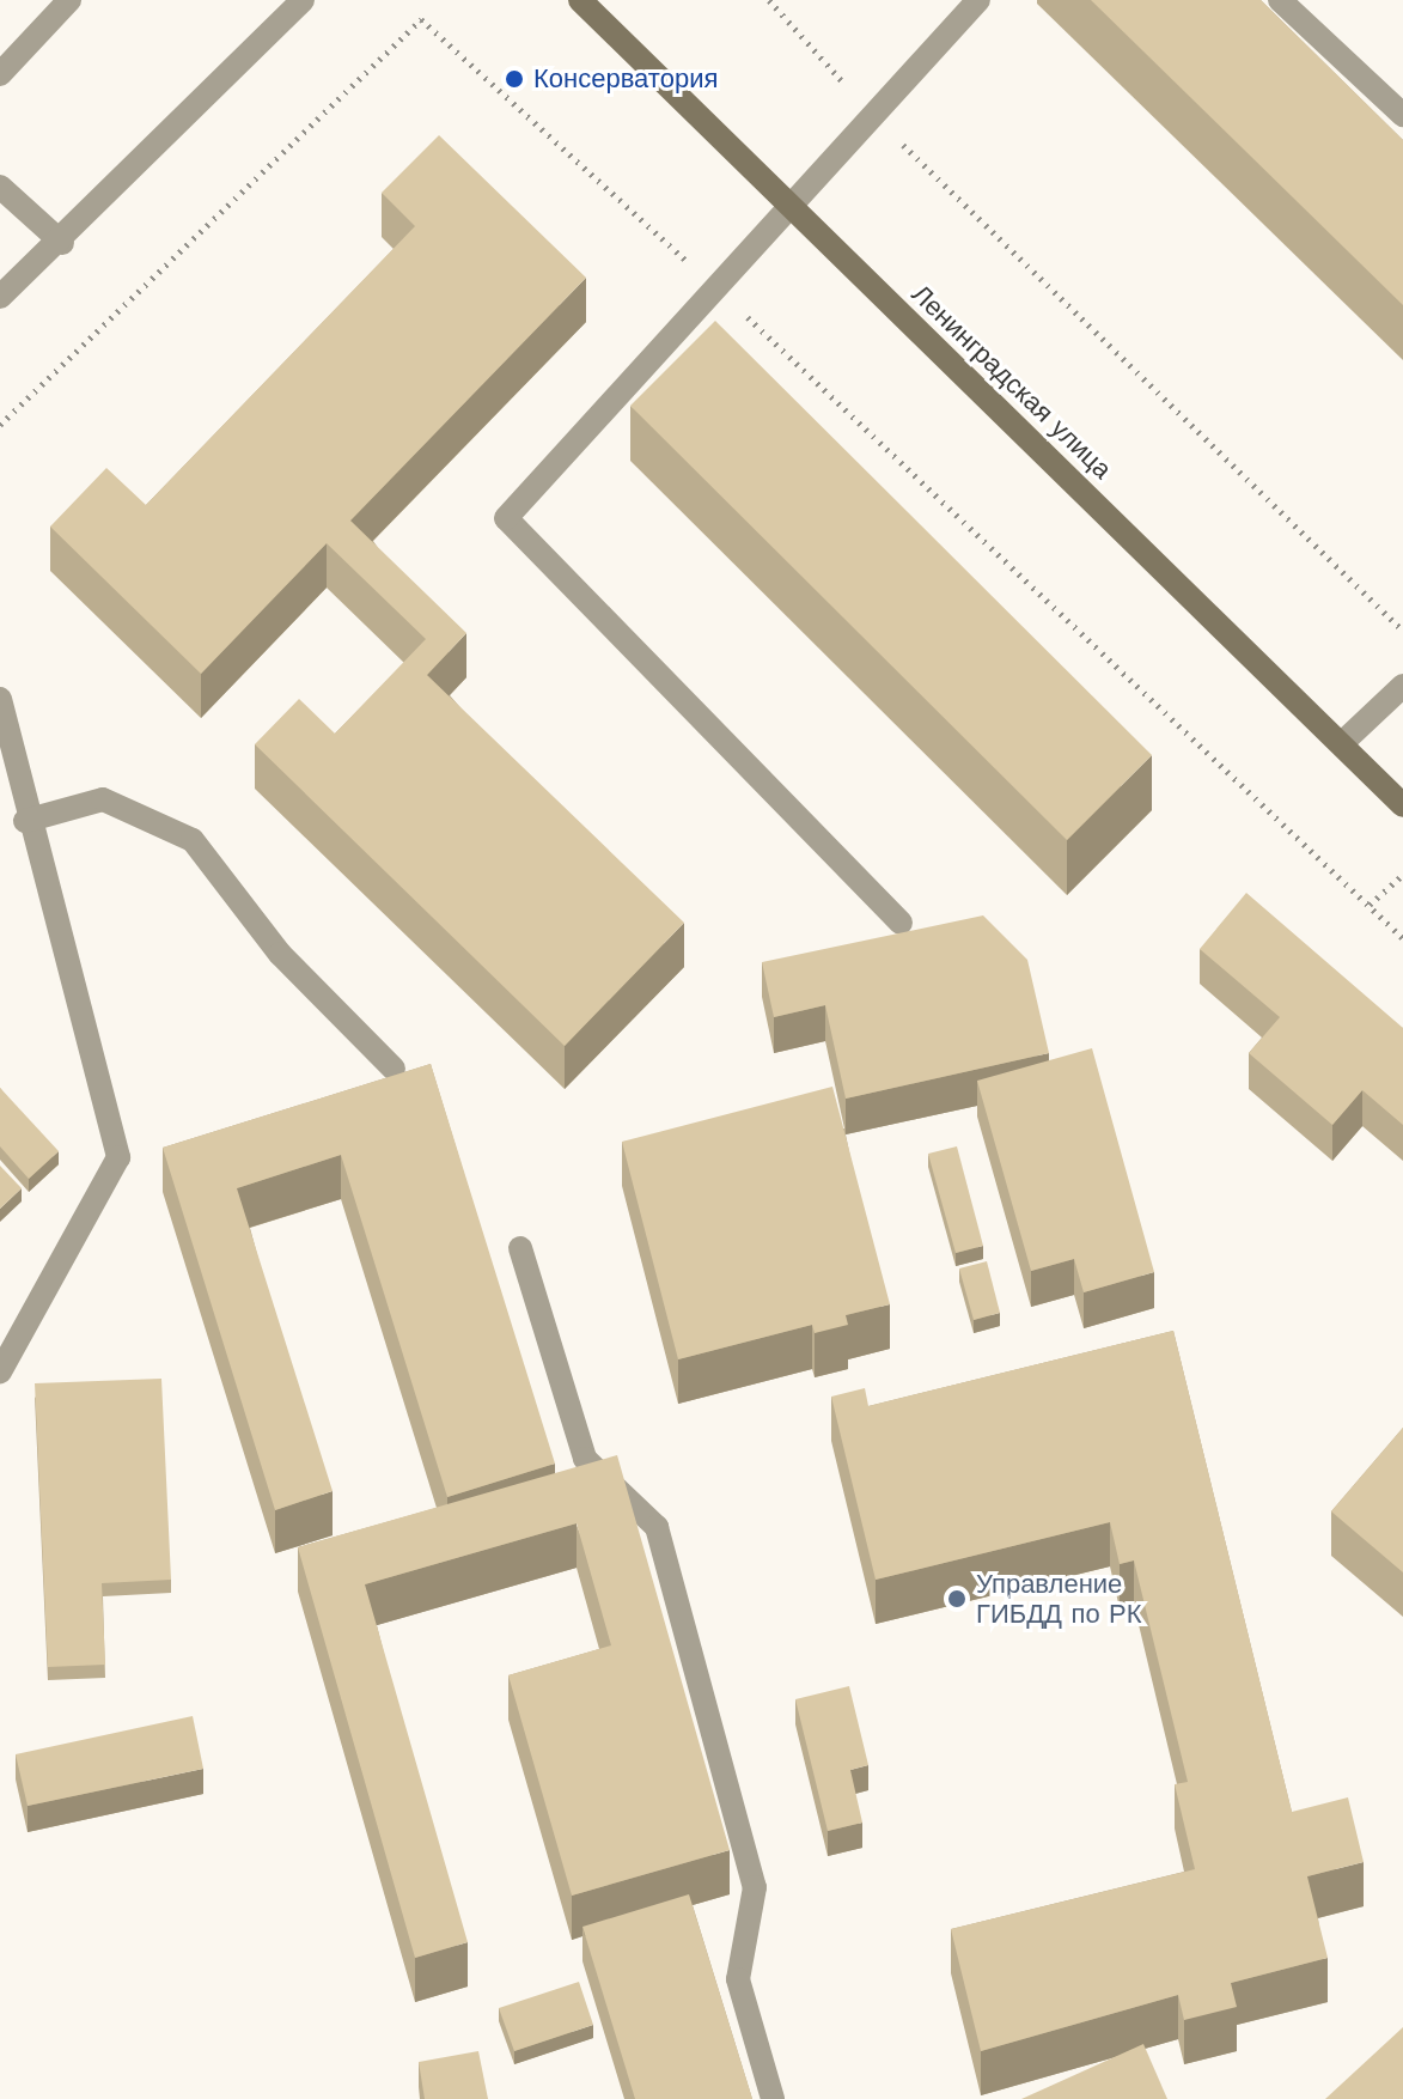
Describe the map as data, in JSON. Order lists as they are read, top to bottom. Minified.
{"streets":{"main road":["Ленинградская улица"]},"places":["Консерватория","Управление ГИБДД по РК"]}
